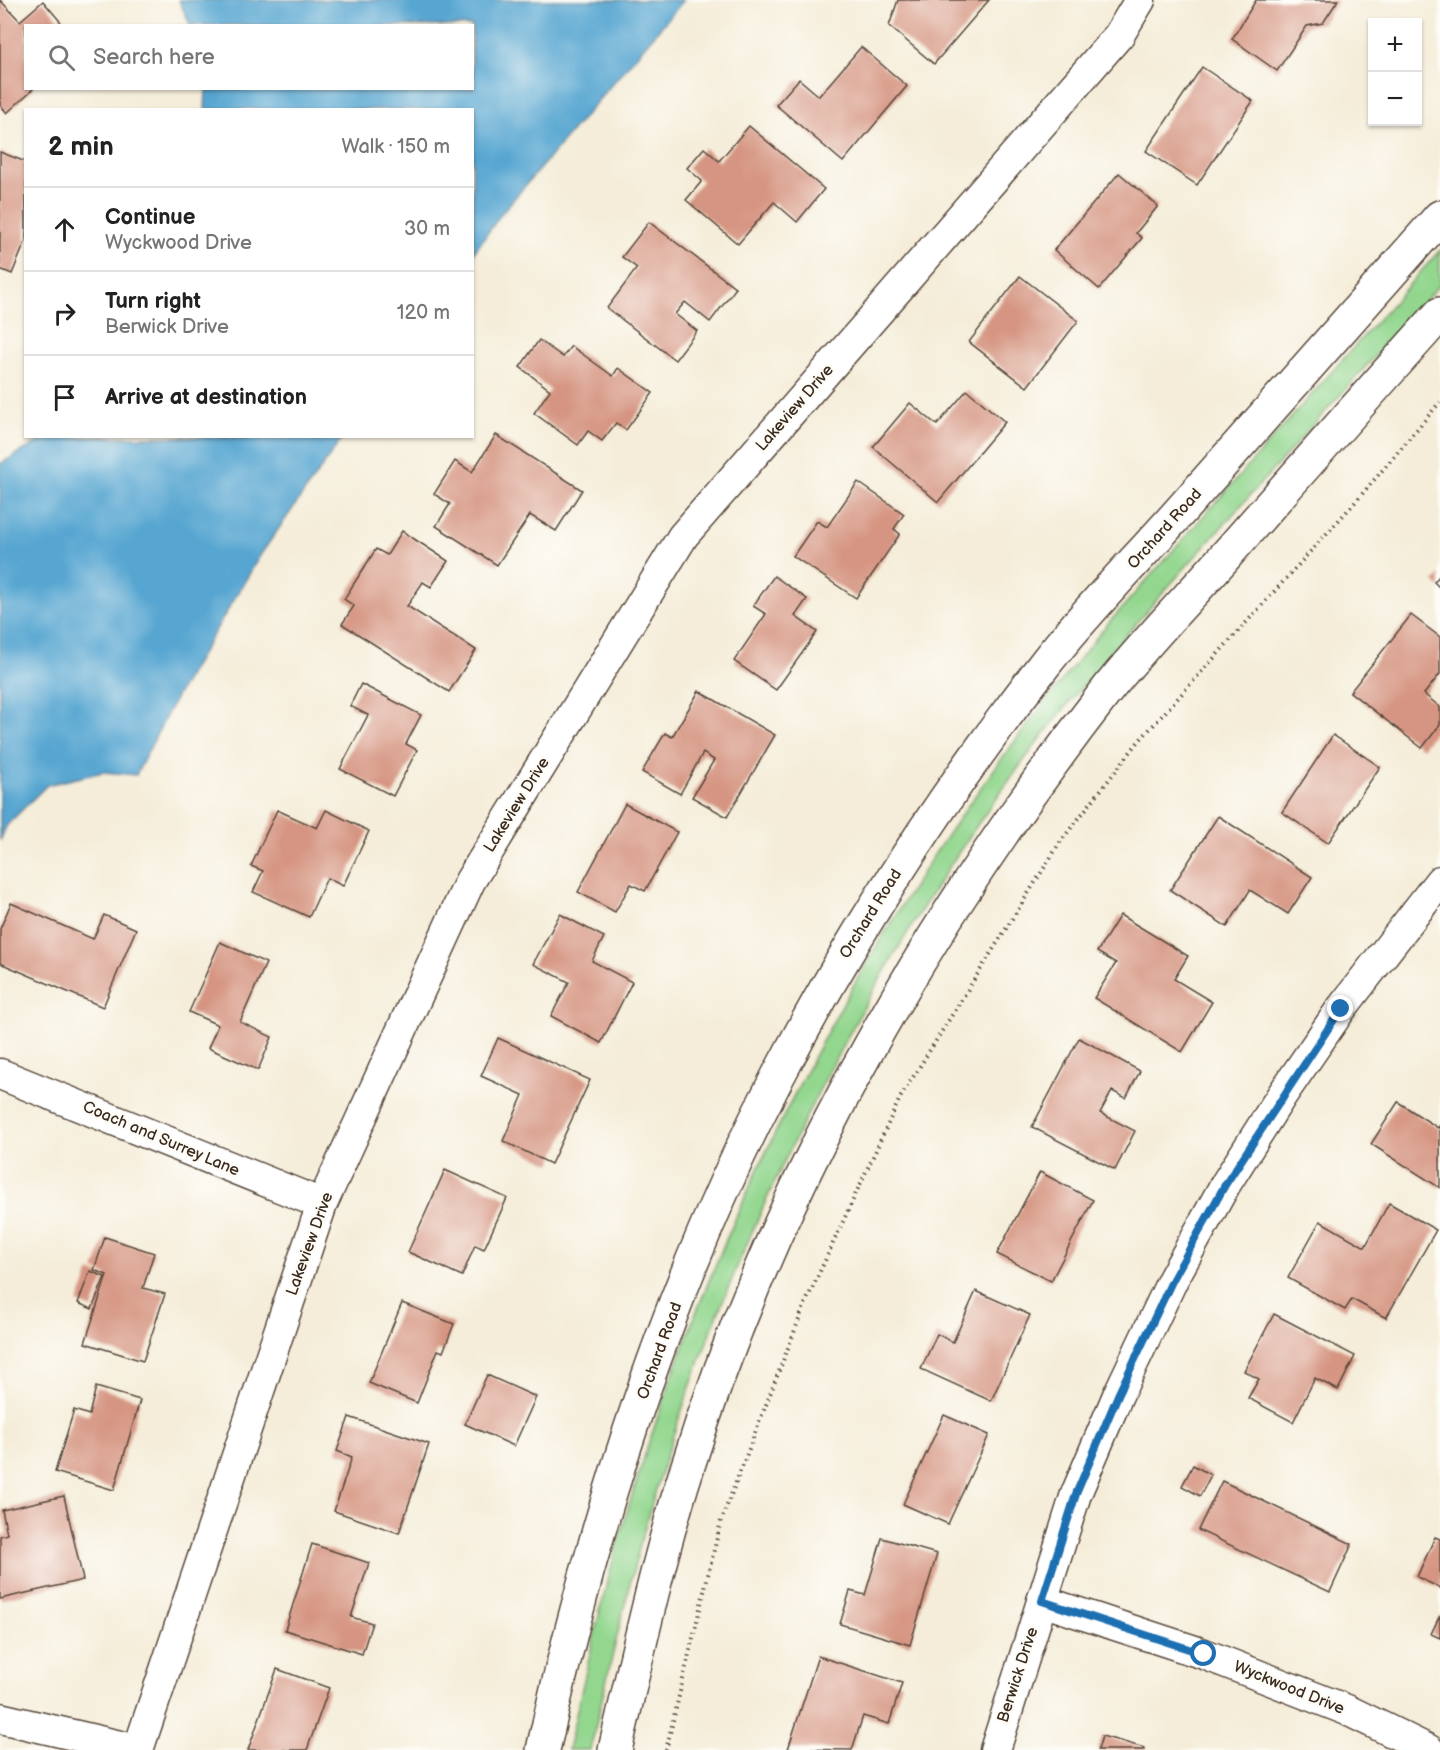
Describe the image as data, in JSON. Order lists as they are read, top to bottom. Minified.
{"streets":{"main road":["Orchard Road"],"street":["Lakeview Drive","Coach and Surrey Lane","Berwick Drive","Wyckwood Drive"]},"crossings":[["Lakeview Drive","Coach and Surrey Lane"],["Berwick Drive","Wyckwood Drive"]],"page":{"map_buttons":["+","−"],"search":"Search here","heading":["2 min","Walk · 150 m"],"list":[["Continue","Wyckwood Drive","30 m"],["Turn right","Berwick Drive","120 m"],"Arrive at destination"]}}
